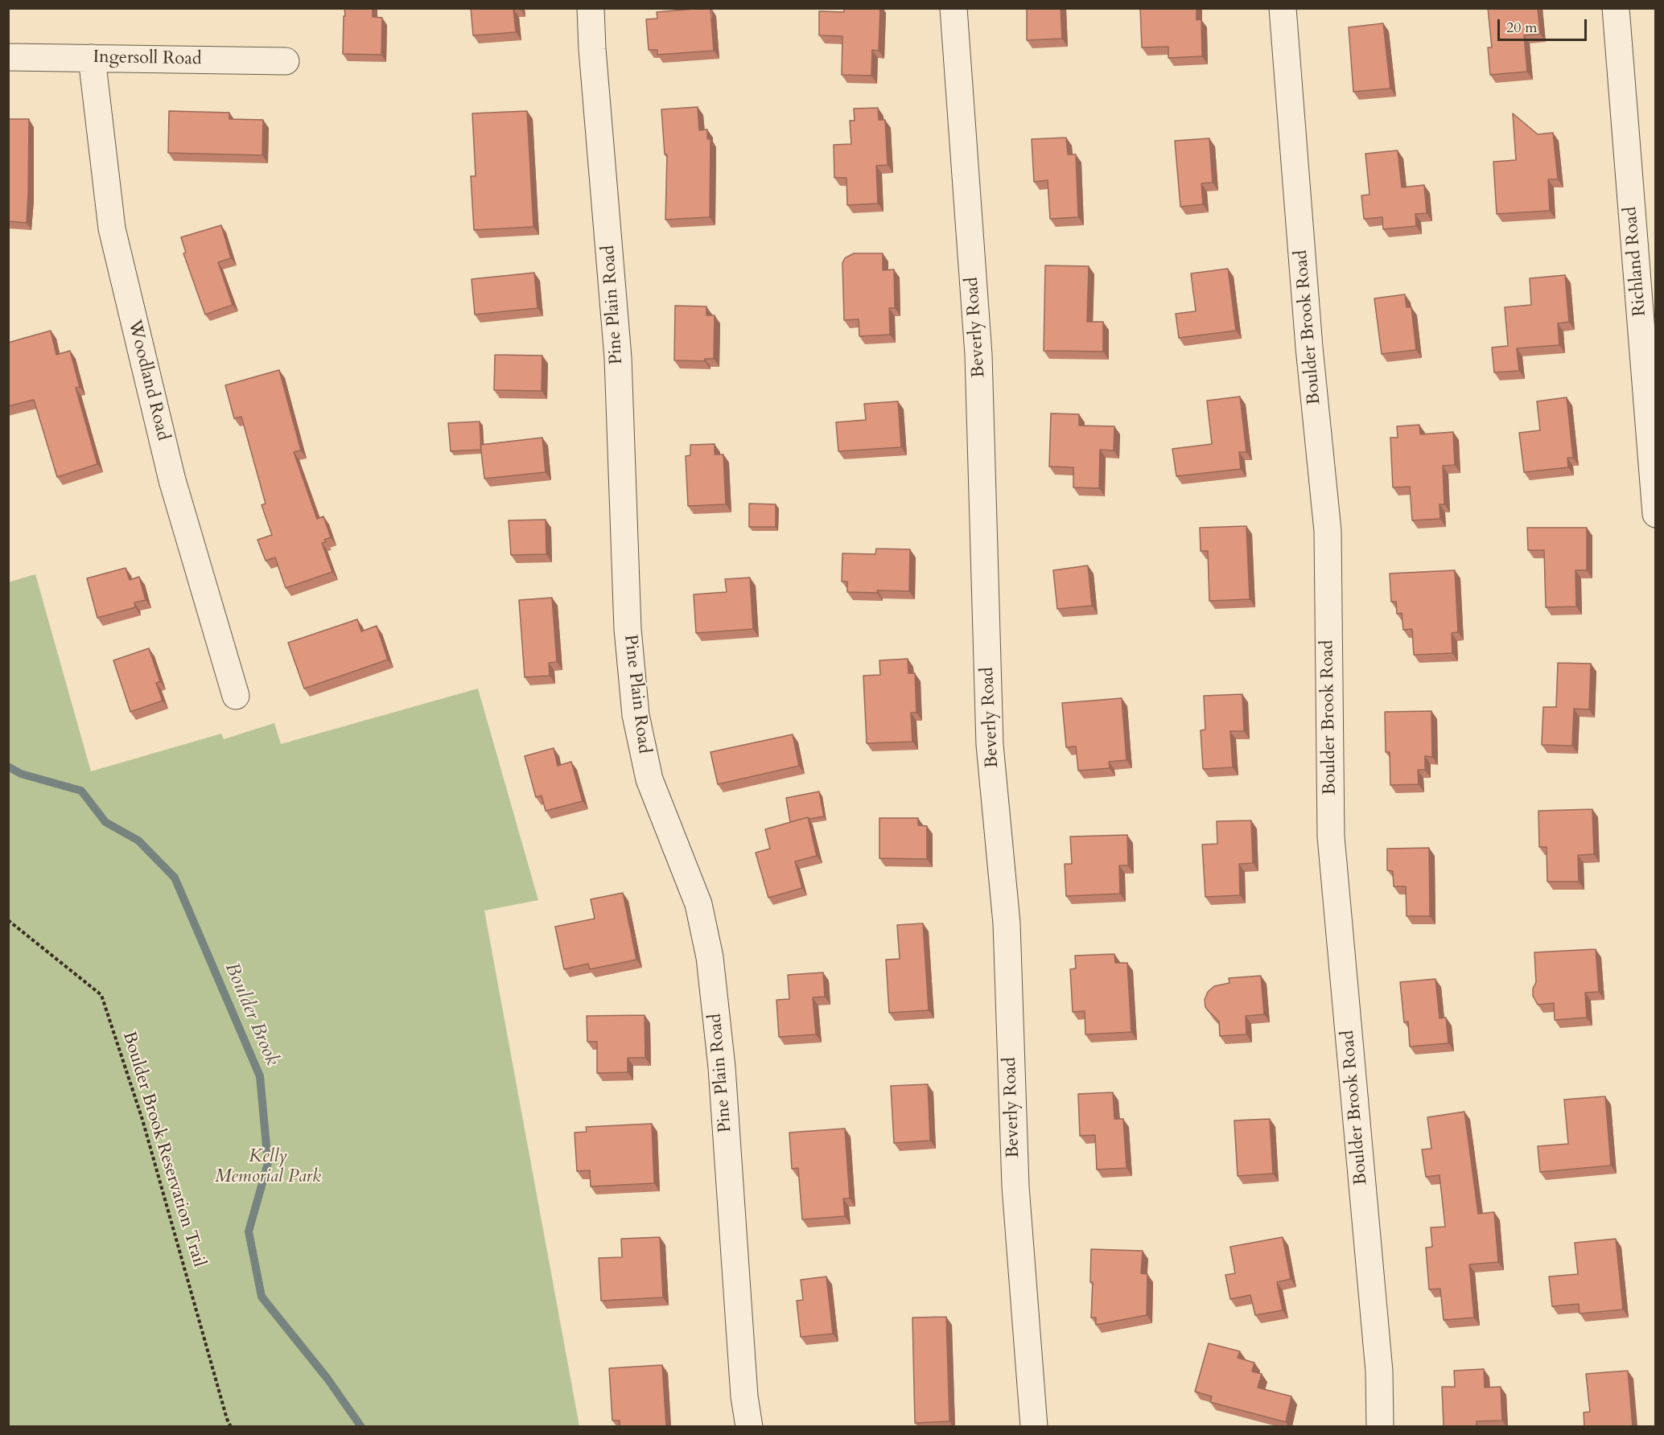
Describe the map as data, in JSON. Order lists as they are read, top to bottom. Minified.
{"streets":{"street":["Ingersoll Road","Richland Road","Pine Plain Road","Beverly Road","Boulder Brook Road","Woodland Road"],"path":["Boulder Brook Reservation Trail"]},"crossings":[["Ingersoll Road","Woodland Road"]],"water":["Boulder Brook"],"parks":["Kelly Memorial Park"],"scale_bar":"20 m"}
